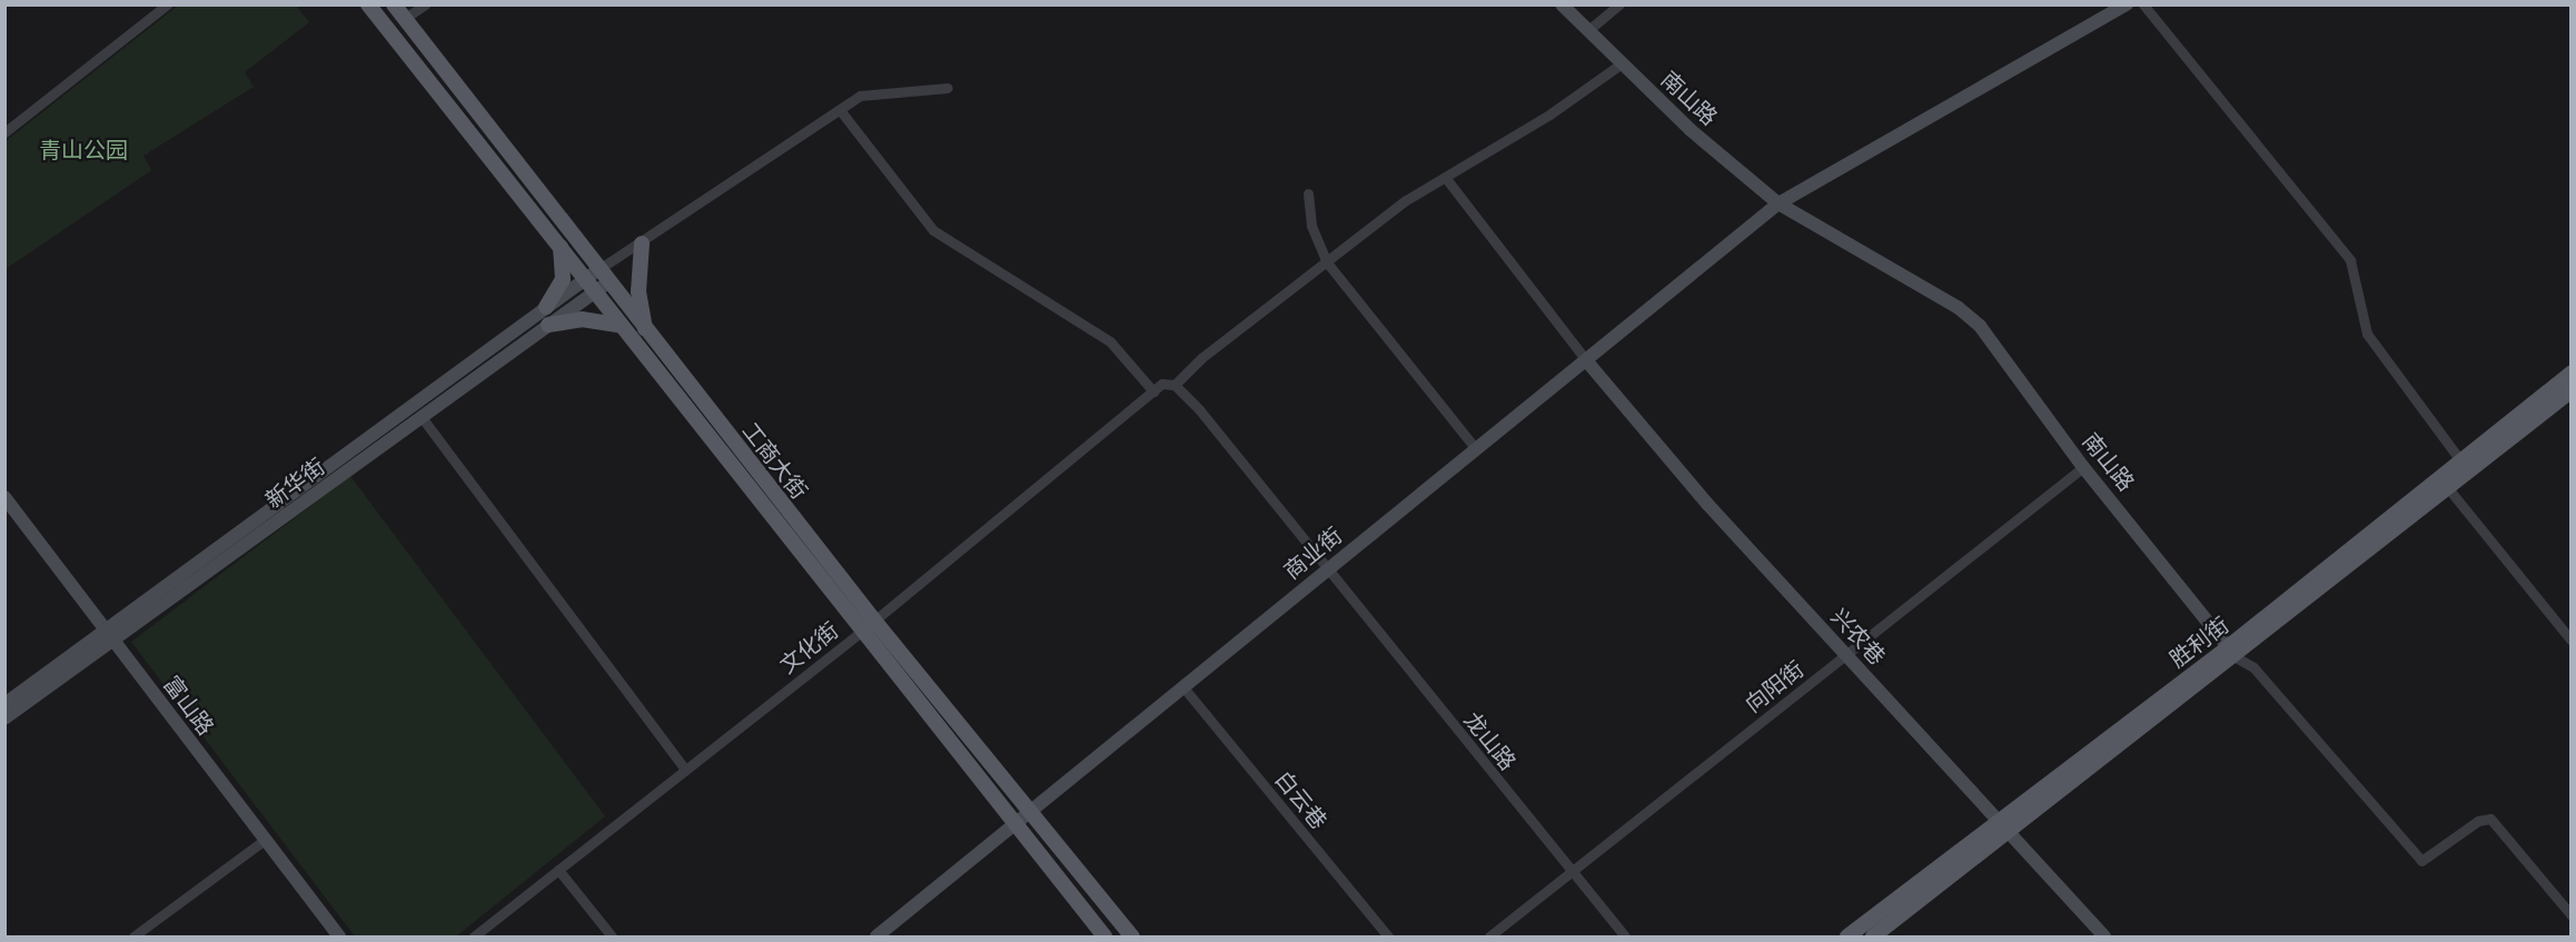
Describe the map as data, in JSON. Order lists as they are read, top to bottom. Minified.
{"streets":{"main road":["工商大街","胜利街"],"street":["南山路","新华街","商业街","兴农巷","文化街","向阳街","富山路","龙山路","白云巷"]},"crossings":[["南山路","商业街"],["南山路","胜利街"],["南山路","向阳街"],["工商大街","新华街"],["工商大街","商业街"],["工商大街","文化街"],["新华街","富山路"],["商业街","兴农巷"],["商业街","龙山路"],["商业街","白云巷"],["兴农巷","胜利街"],["兴农巷","向阳街"],["文化街","龙山路"],["向阳街","龙山路"]],"parks":["青山公园"]}
